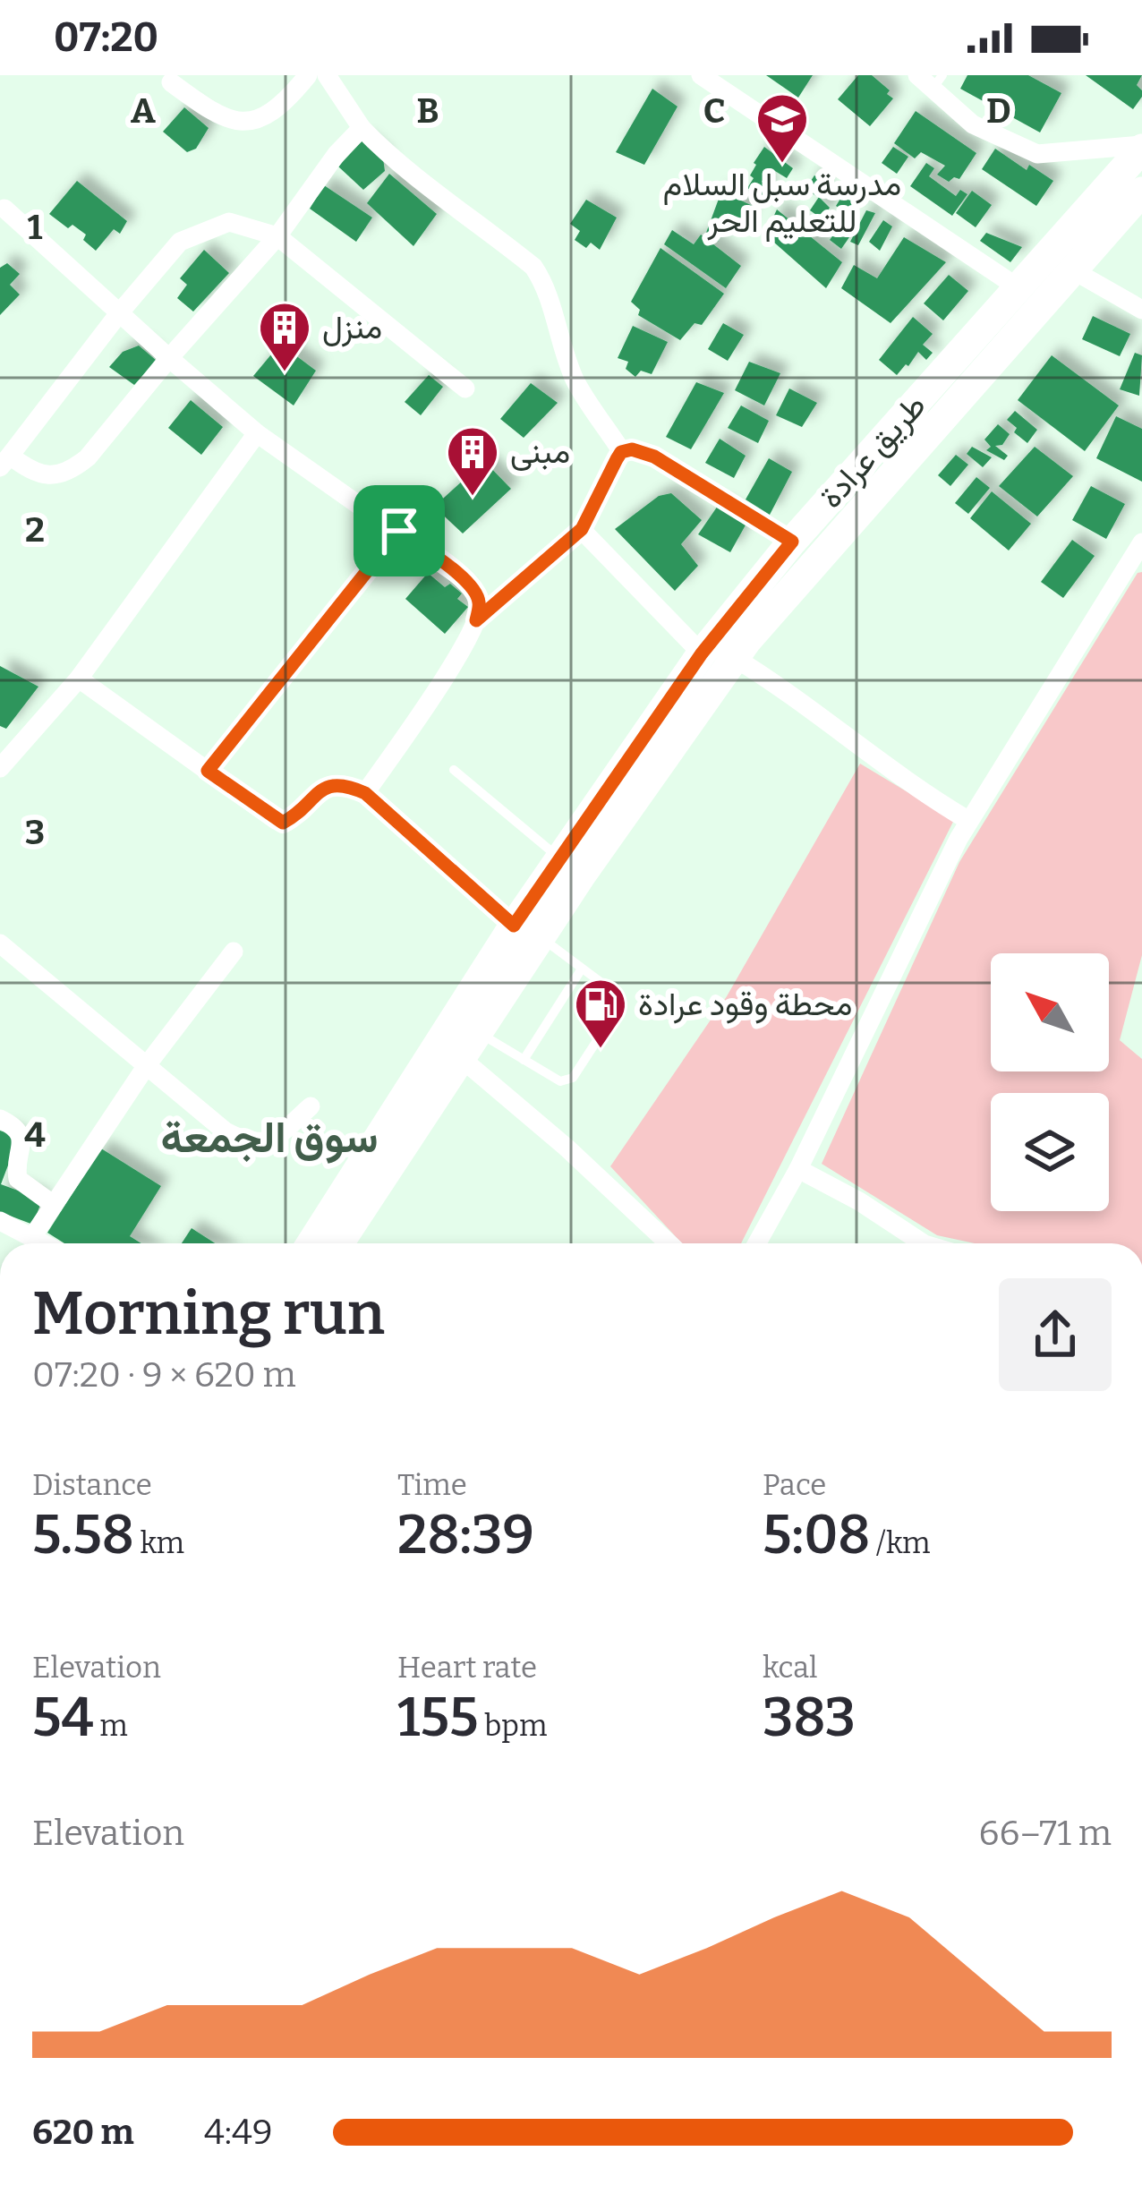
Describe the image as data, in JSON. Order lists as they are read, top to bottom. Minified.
{"streets":{"main road":["طريق عرادة"]},"districts":["سوق الجمعة"],"places":{"school or university":["مدرسة سبل السلام للتعليم الحر"],"building":["منزل","مبنى"],"fuel station":["محطة وقود عرادة"]},"north":"top left","page":{"status":"07:20","heading":["Morning run","07:20 · 9 × 620 m"],"stats":[["Distance","5.58 km"],["Time","28:39"],["Pace","5:08 /km"],["Elevation","54 m"],["Heart rate","155 bpm"],["kcal","383"]],"chart":["Elevation","66–71 m"],"list":[{"name":"620 m","note":"4:49"}]},"grid":{"columns":["A","B","C","D"],"rows":["1","2","3","4"]}}
